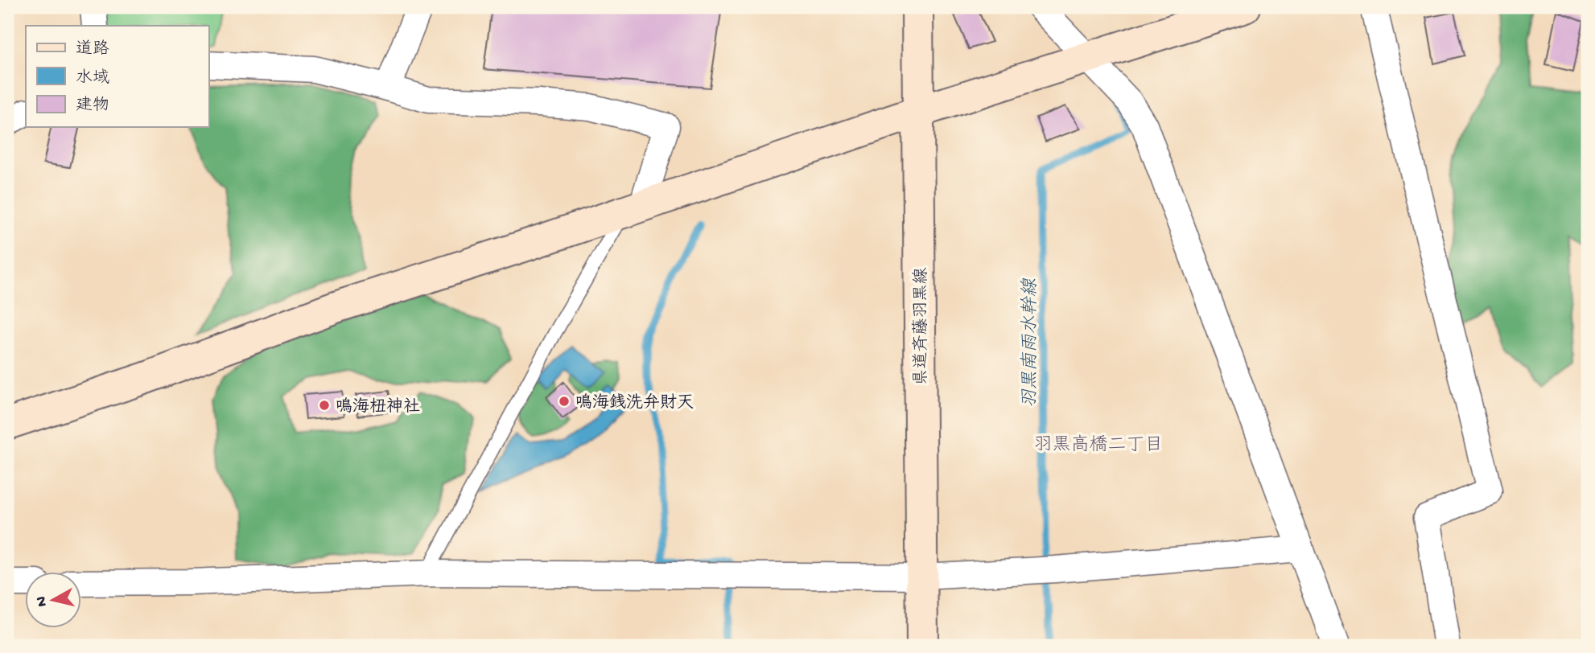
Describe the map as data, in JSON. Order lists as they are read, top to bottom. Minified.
{"streets":{"street":["県道斉藤羽黒線"]},"districts":["羽黒高橋二丁目"],"water":["羽黒南雨水幹線"],"places":["鳴海銭洗弁財天","鳴海杻神社"],"legend":["道路","水域","建物"],"north":"left"}
